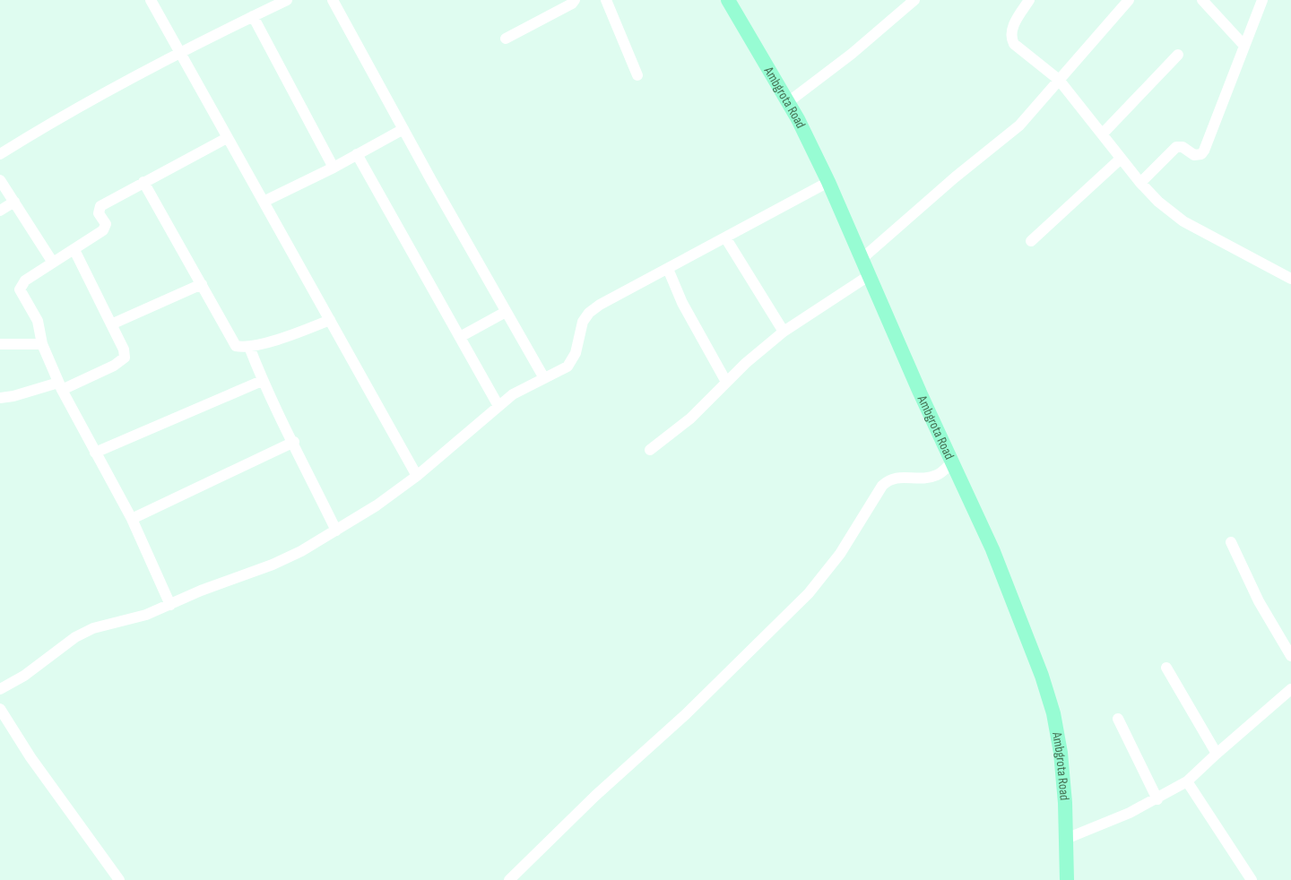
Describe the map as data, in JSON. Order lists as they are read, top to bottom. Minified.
{"streets":{"main road":["Ambgrota Road"]}}
